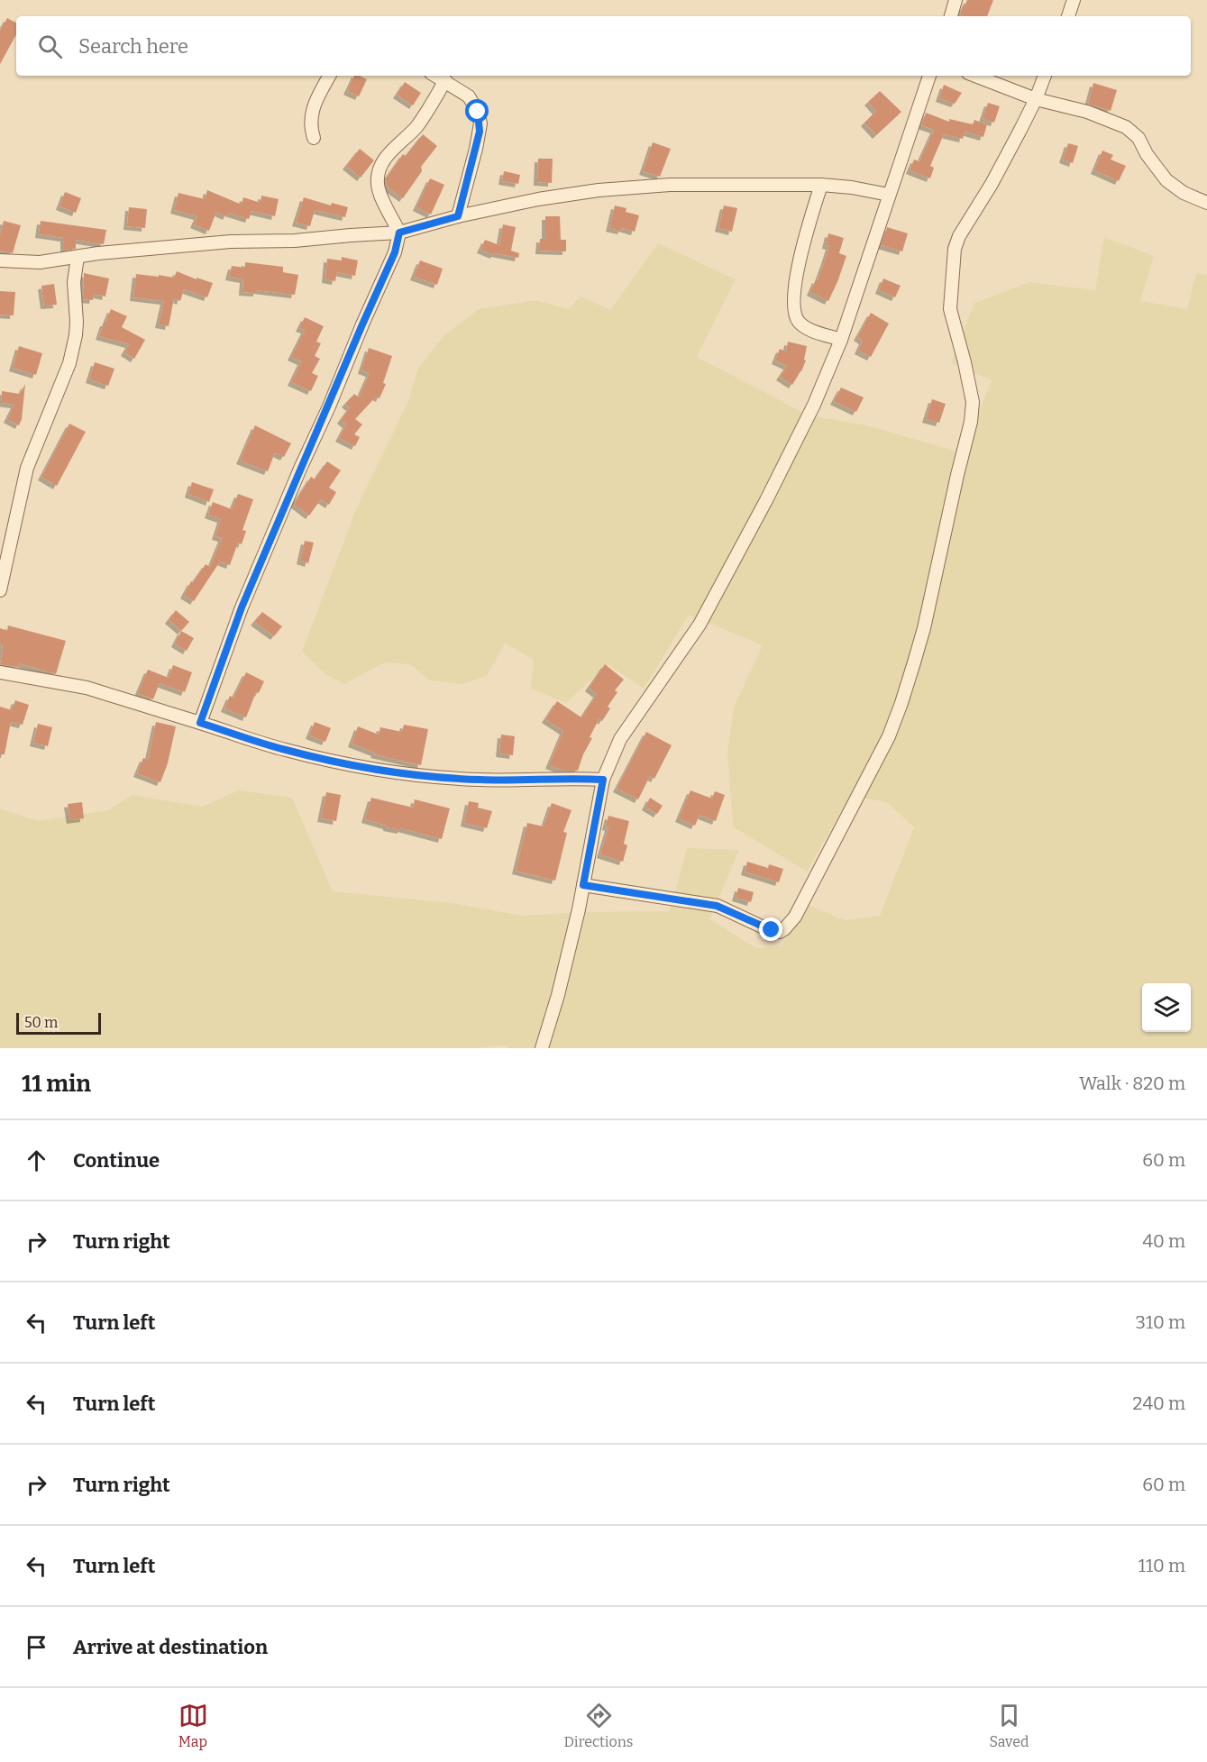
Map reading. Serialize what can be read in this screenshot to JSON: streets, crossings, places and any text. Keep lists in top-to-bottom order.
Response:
{
  "scale_bar": "50 m",
  "page": {
    "search": "Search here",
    "scale": "50 m",
    "heading": ["11 min", "Walk · 820 m"],
    "list": [
      ["Continue", "60 m"],
      ["Turn right", "40 m"],
      ["Turn left", "310 m"],
      ["Turn left", "240 m"],
      ["Turn right", "60 m"],
      ["Turn left", "110 m"],
      "Arrive at destination"
    ],
    "nav": ["Map", "Directions", "Saved"]
  }
}
